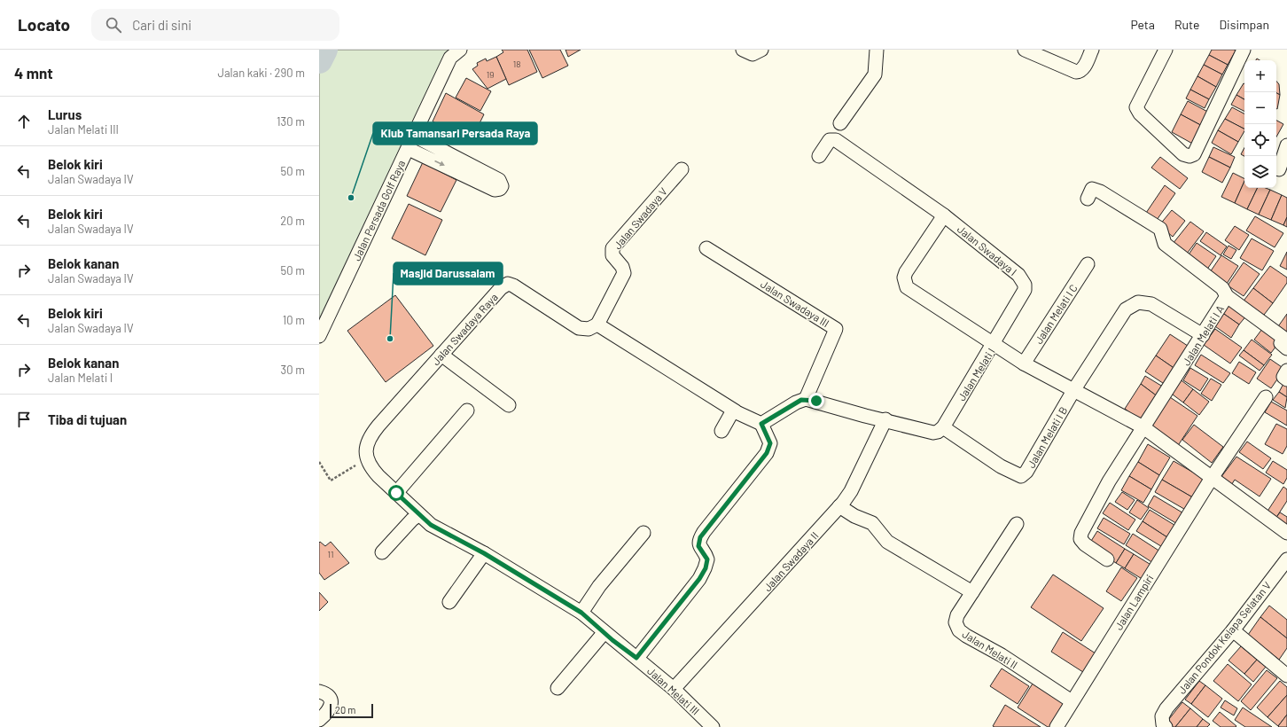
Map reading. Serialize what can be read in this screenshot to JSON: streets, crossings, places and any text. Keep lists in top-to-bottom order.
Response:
{
  "streets": {
    "street": [
      "Jalan Persada Golf Raya",
      "Jalan Swadaya V",
      "Jalan Swadaya I",
      "Jalan Swadaya III",
      "Jalan Melati I C",
      "Jalan Swadaya Raya",
      "Jalan Melati I A",
      "Jalan Melati I",
      "Jalan Melati I B",
      "Jalan Swadaya II",
      "Jalan Lampiri",
      "Jalan Pondok Kelapa Selatan V",
      "Jalan Melati II",
      "Jalan Melati III"
    ]
  },
  "crossings": [
    ["Jalan Swadaya V", "Jalan Swadaya Raya"],
    ["Jalan Swadaya I", "Jalan Melati I"],
    ["Jalan Melati I C", "Jalan Melati I"],
    ["Jalan Swadaya Raya", "Jalan Melati III"],
    ["Jalan Melati I A", "Jalan Melati I"],
    ["Jalan Melati I", "Jalan Melati I B"],
    ["Jalan Melati I", "Jalan Lampiri"],
    ["Jalan Swadaya II", "Jalan Melati III"],
    ["Jalan Lampiri", "Jalan Melati II"]
  ],
  "places": ["Klub Tamansari Persada Raya", "Masjid Darussalam"],
  "house_numbers": ["18", "19", "11"],
  "scale_bar": "20 m",
  "page": {
    "header": "Locato",
    "search": "Cari di sini",
    "nav": ["Peta", "Rute", "Disimpan"],
    "heading": ["4 mnt", "Jalan kaki · 290 m"],
    "map_buttons": ["+", "−"],
    "list": [
      ["Lurus", "Jalan Melati III", "130 m"],
      ["Belok kiri", "Jalan Swadaya IV", "50 m"],
      ["Belok kiri", "Jalan Swadaya IV", "20 m"],
      ["Belok kanan", "Jalan Swadaya IV", "50 m"],
      ["Belok kiri", "Jalan Swadaya IV", "10 m"],
      ["Belok kanan", "Jalan Melati I", "30 m"],
      "Tiba di tujuan"
    ],
    "scale": "20 m"
  }
}
